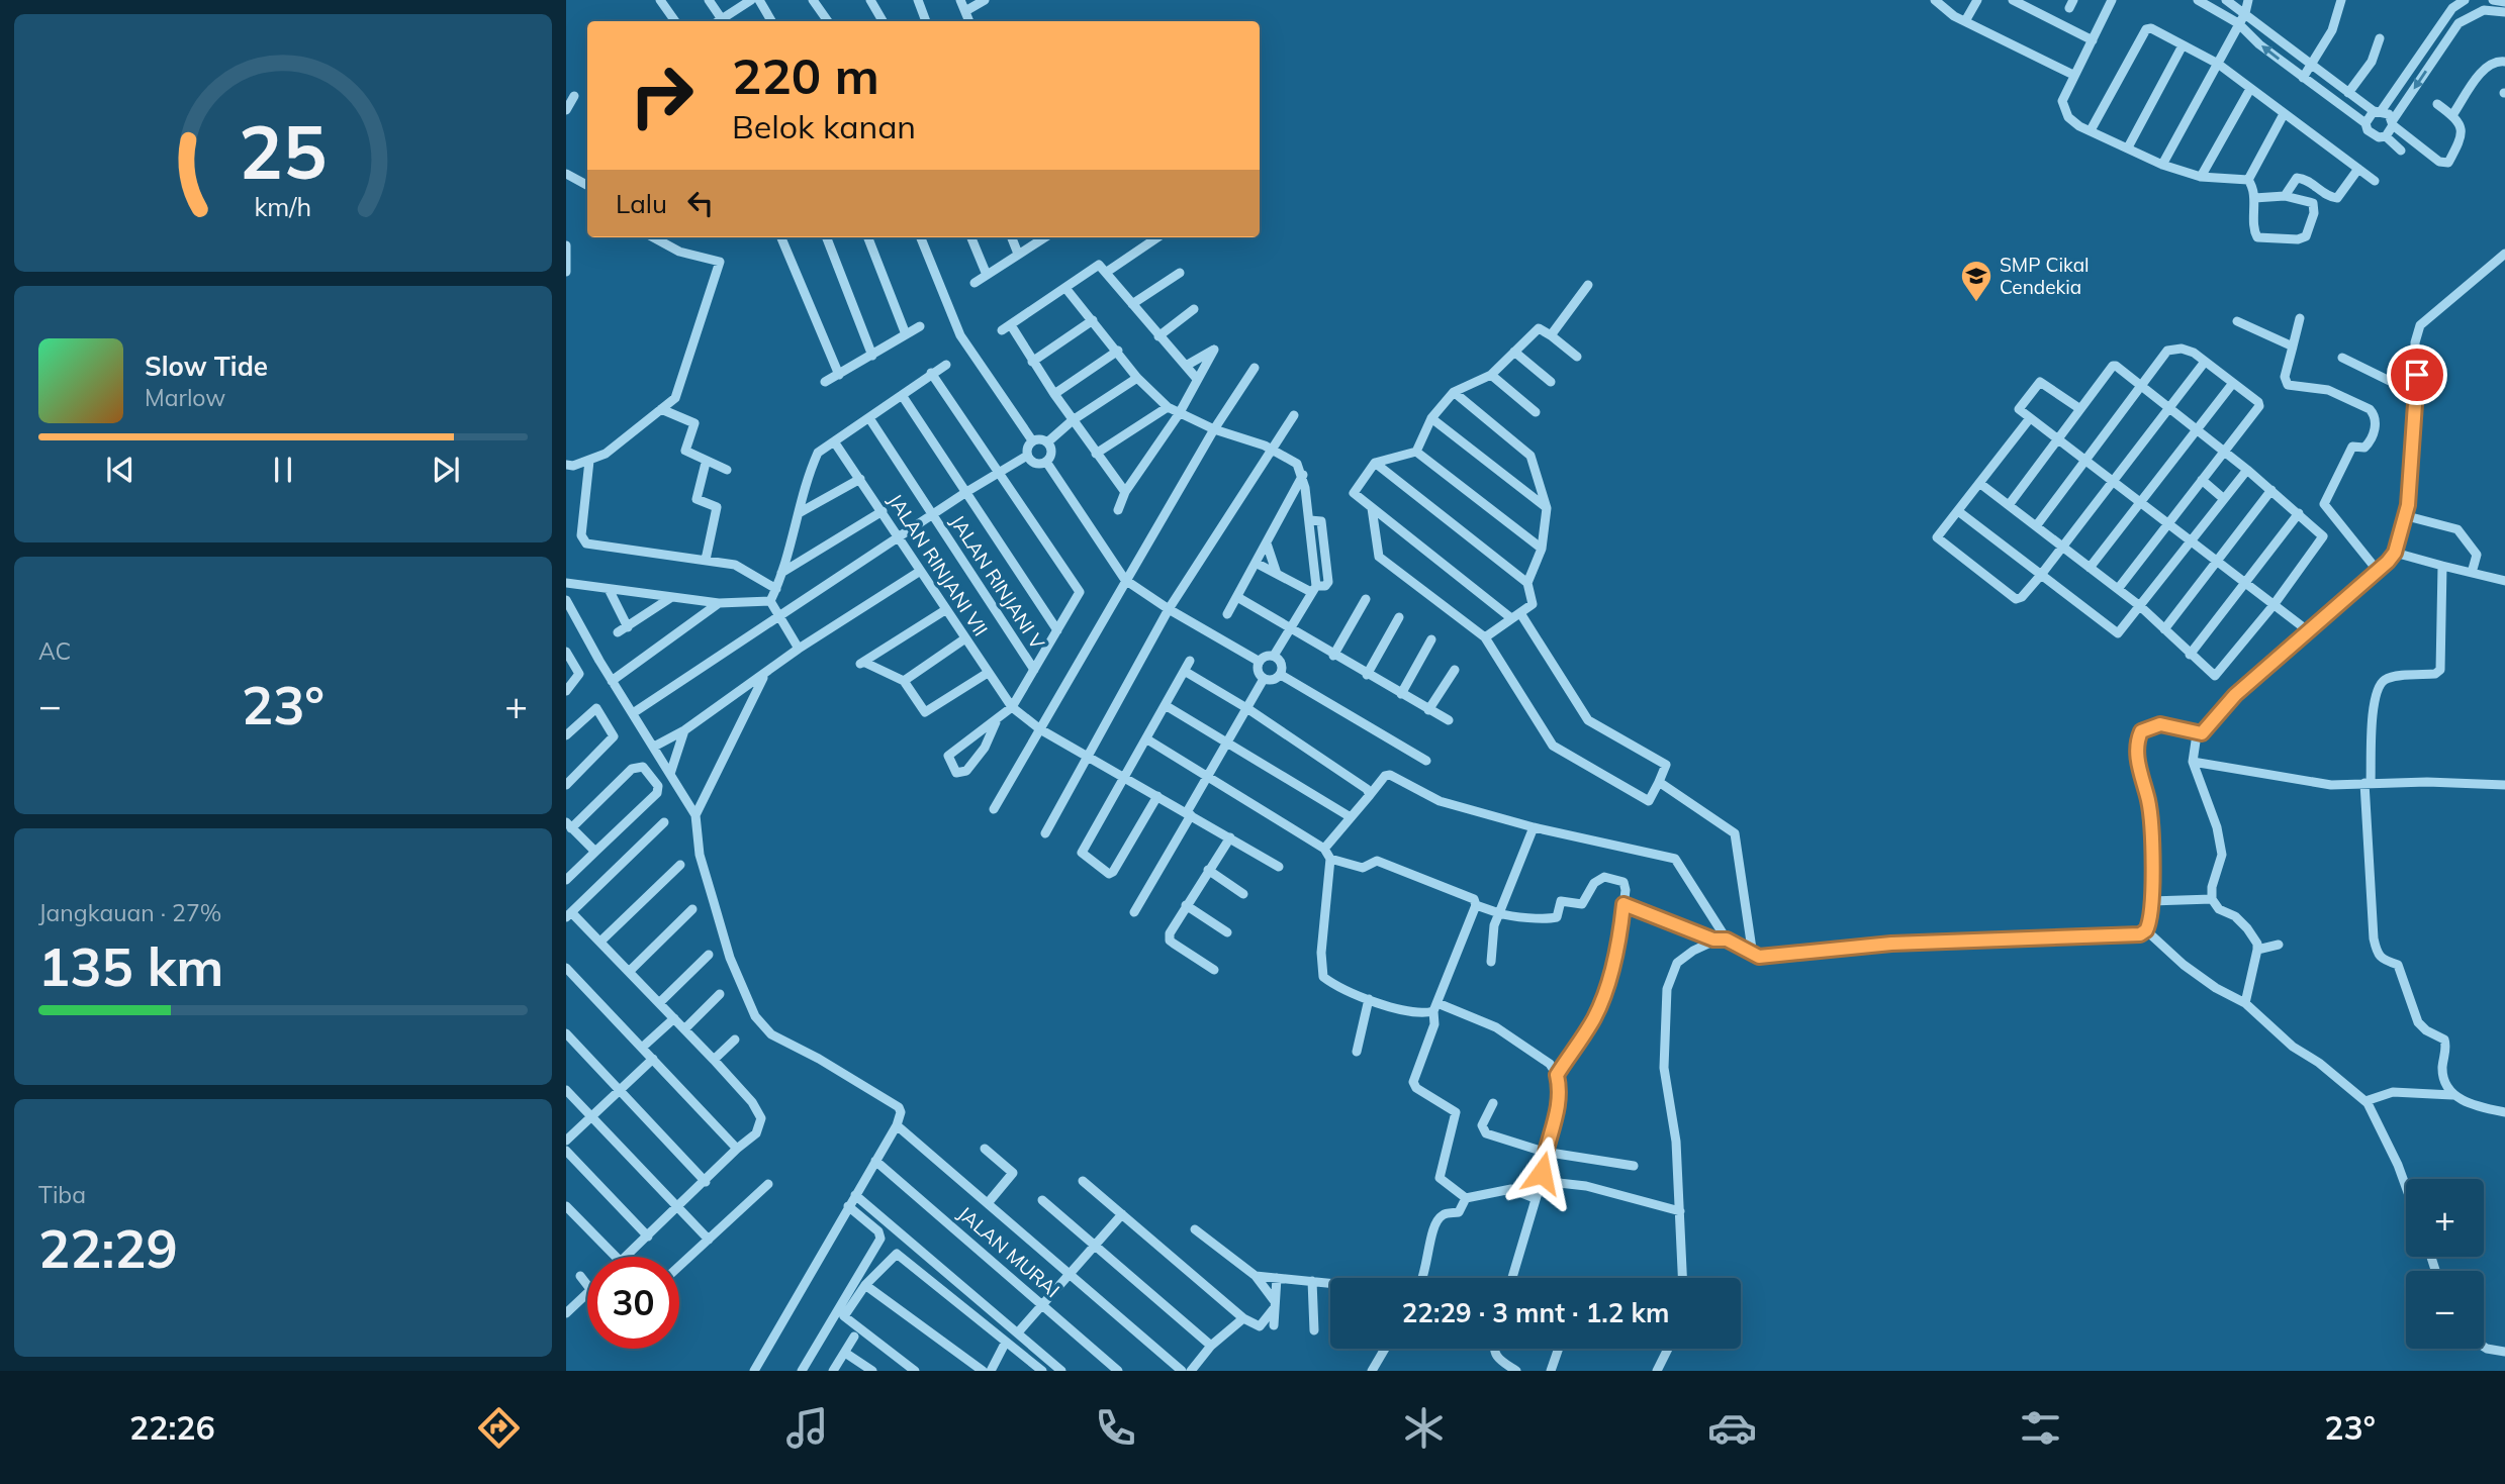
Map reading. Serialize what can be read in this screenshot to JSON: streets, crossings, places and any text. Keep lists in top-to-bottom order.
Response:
{
  "streets": {
    "street": ["JALAN RINJANI VII", "JALAN RINJANI V", "JALAN MURAI"]
  },
  "places": {
    "school or university": ["SMP Cikal Cendekia"]
  },
  "page": {
    "turn": ["220 m", "Belok kanan"],
    "then": "Lalu",
    "song": ["Slow Tide", "Marlow"],
    "tile": [
      "AC",
      ["Jangkauan · 27%", "135 km"],
      ["Tiba", "22:29"]
    ],
    "heat": ["−", "23°", "+"],
    "map_buttons": ["+", "−"],
    "limit": "30",
    "trip": "22:29 · 3 mnt · 1.2 km",
    "tabs": ["22:26", "23°"],
    "gauge": ["25", "km/h"]
  }
}
